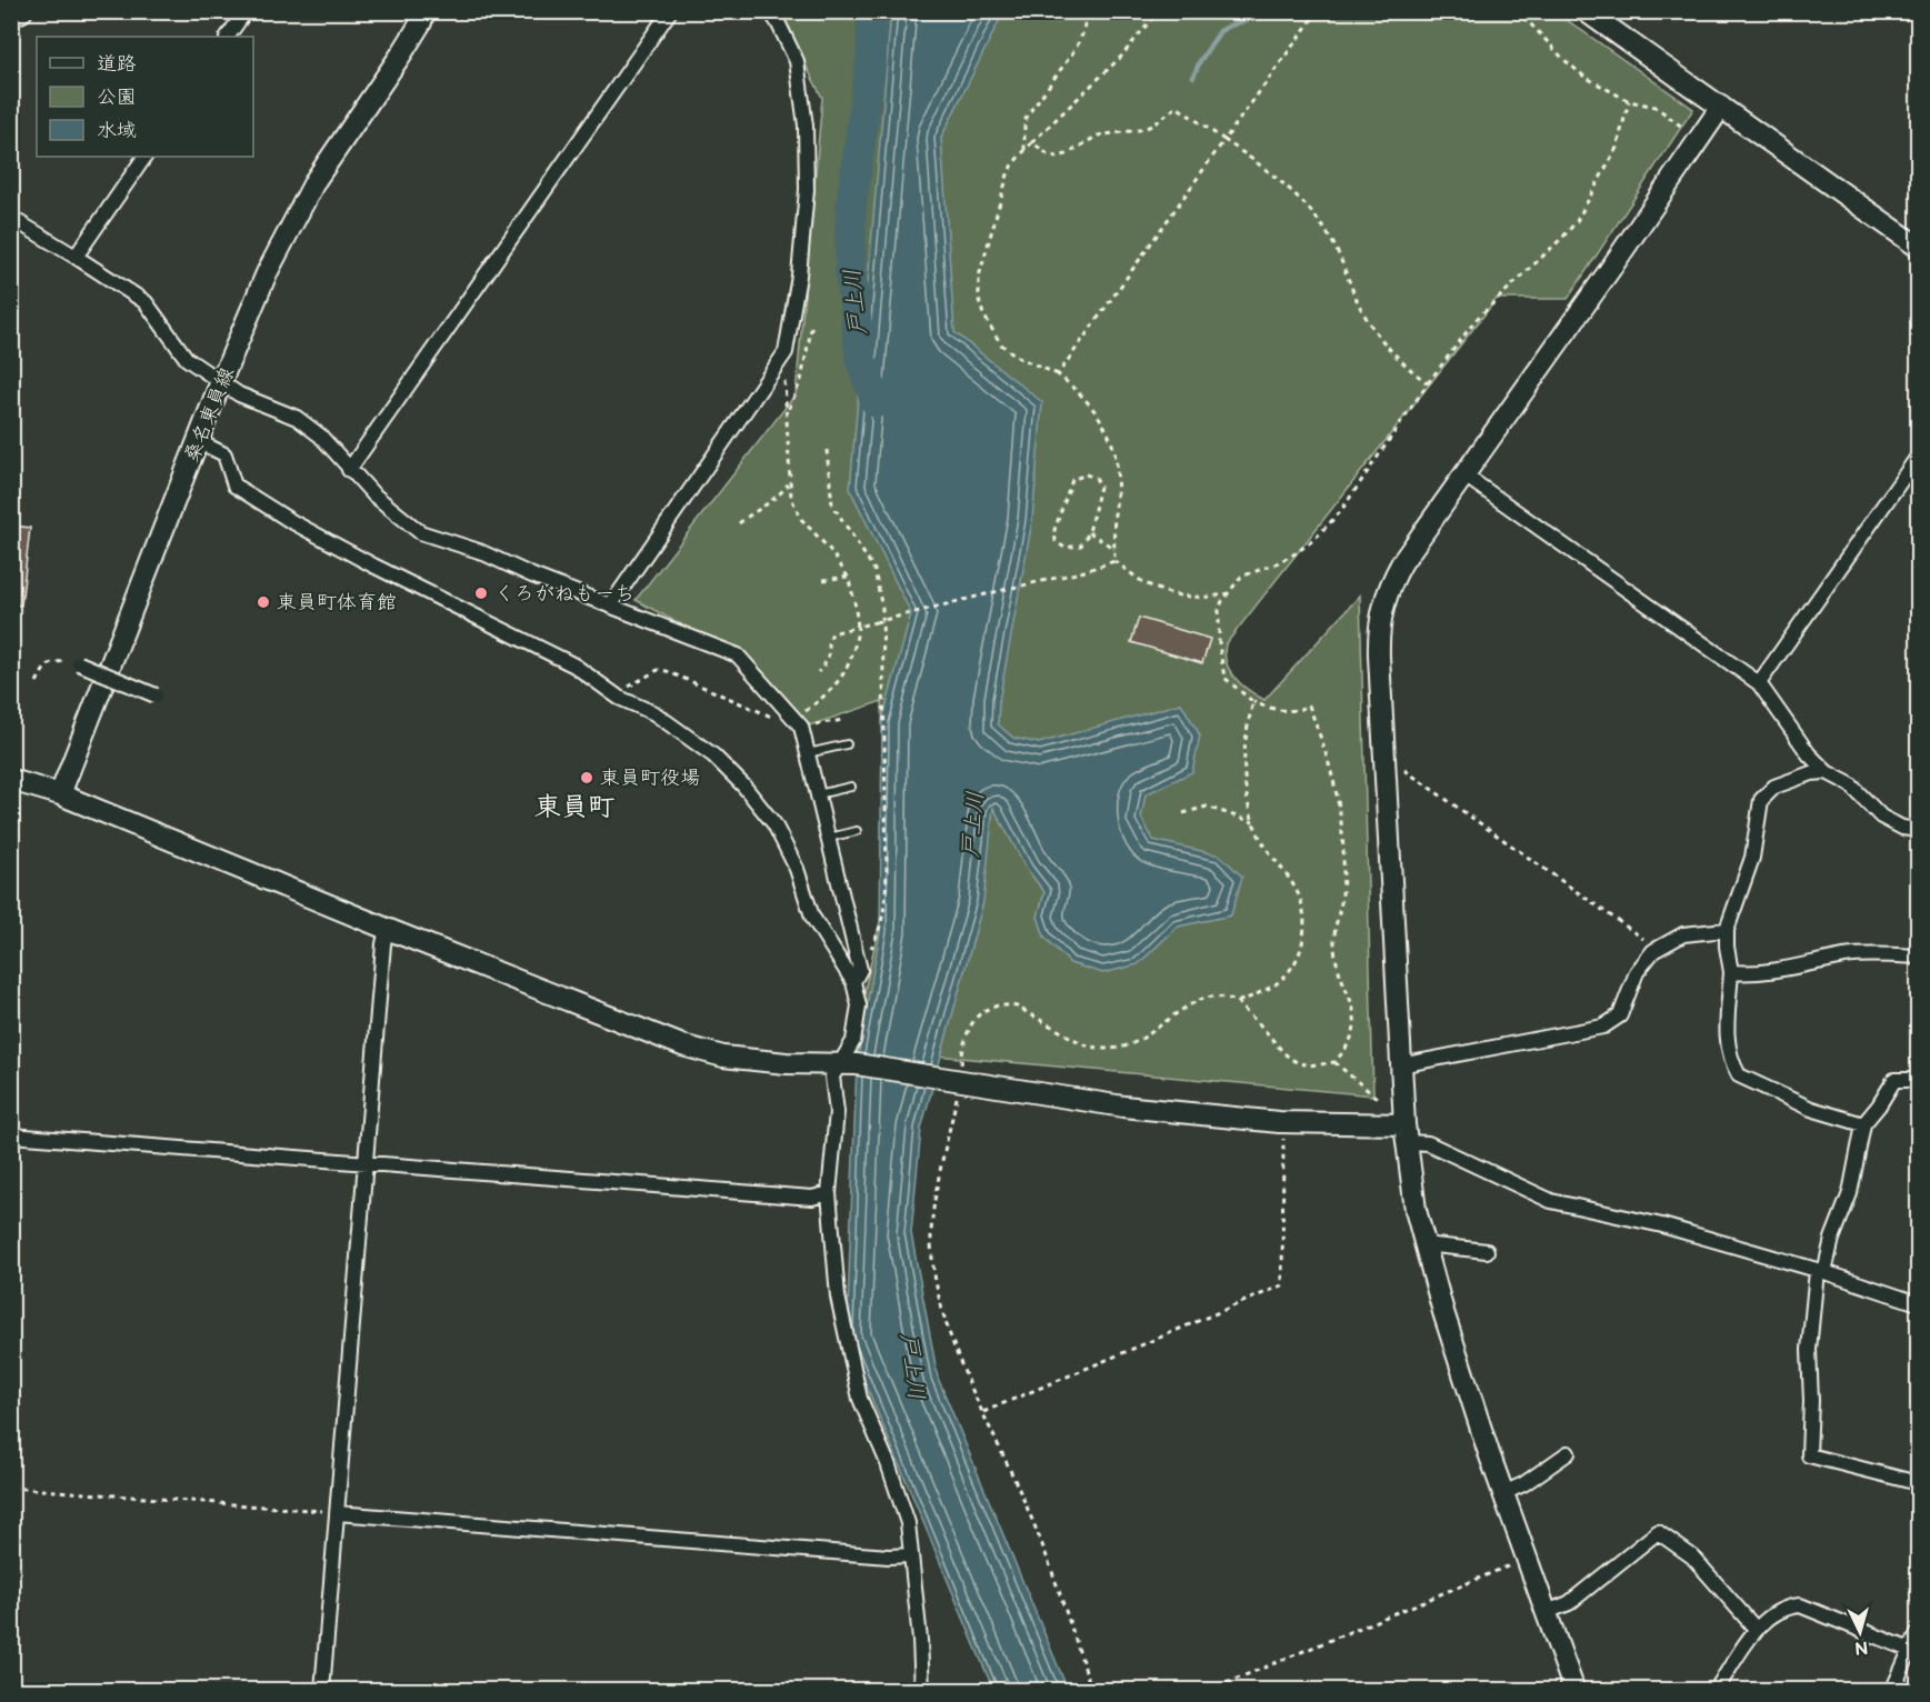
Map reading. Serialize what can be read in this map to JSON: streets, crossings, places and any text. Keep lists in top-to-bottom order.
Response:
{
  "streets": {
    "street": ["桑名東員線"]
  },
  "districts": ["東員町"],
  "water": ["戸上川"],
  "places": ["くろがねもーち", "東員町体育館", "東員町役場"],
  "legend": ["道路", "公園", "水域"],
  "north": "bottom"
}
